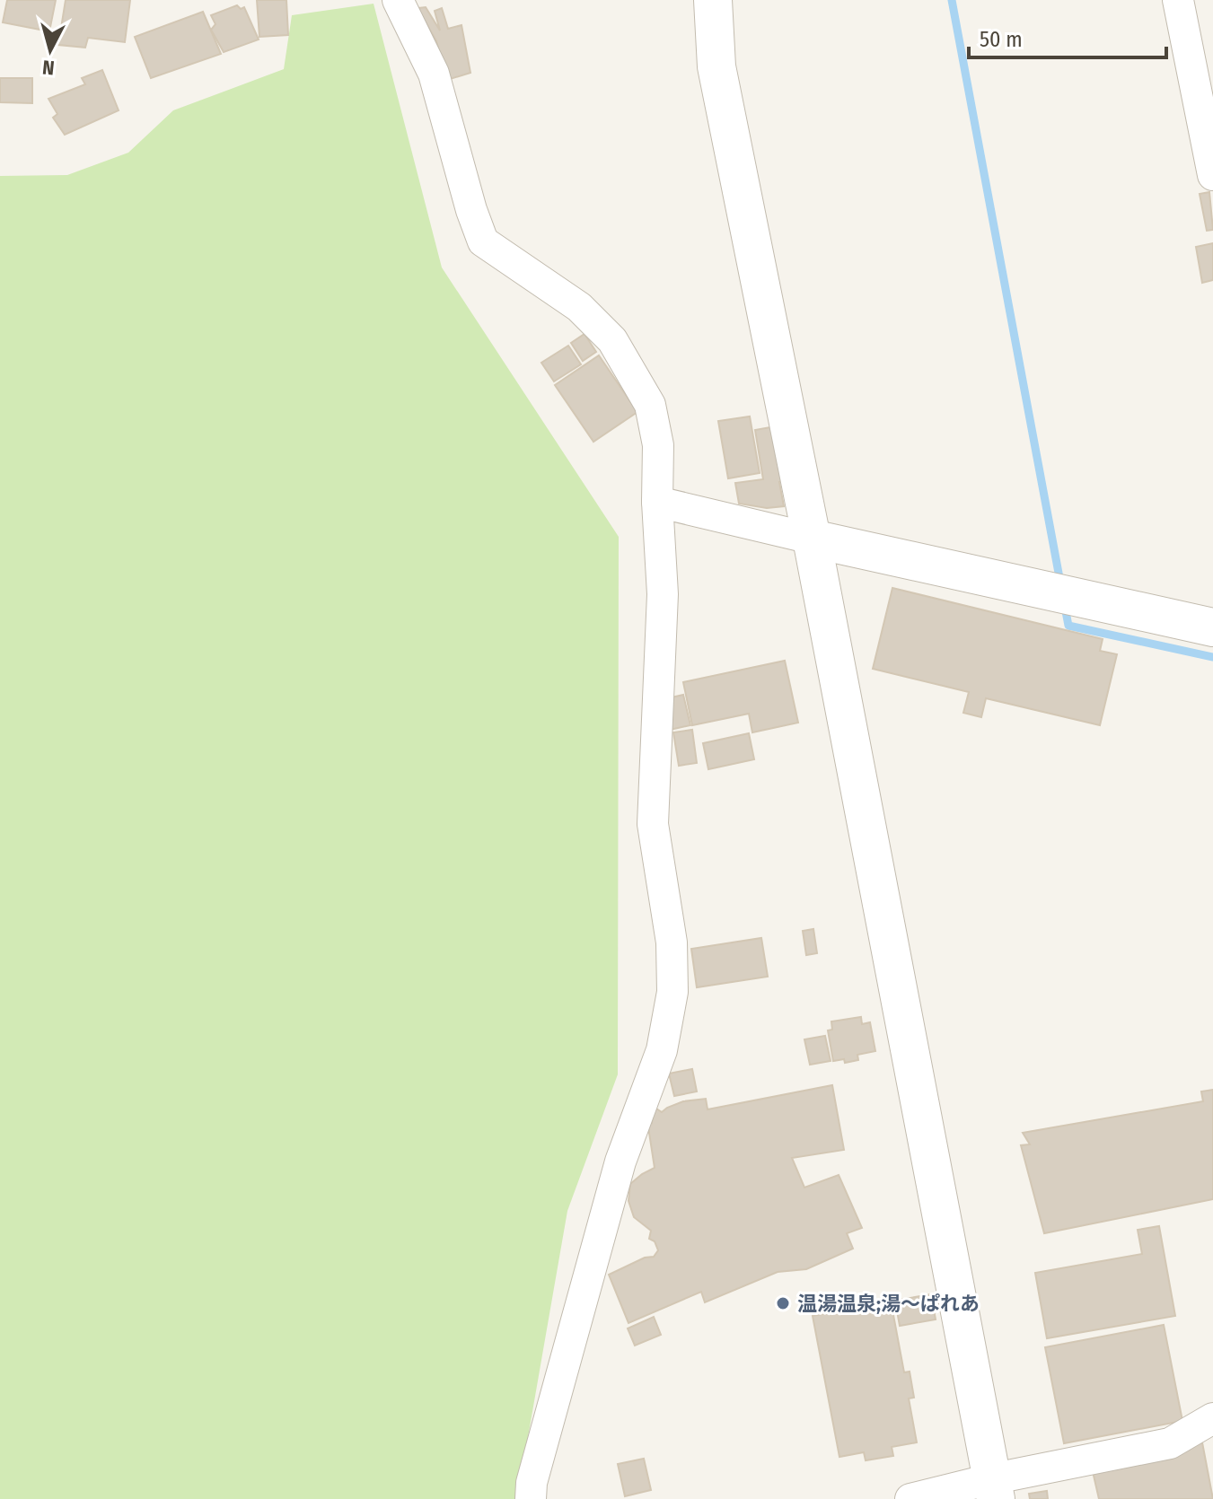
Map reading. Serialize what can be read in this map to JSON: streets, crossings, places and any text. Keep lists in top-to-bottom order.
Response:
{
  "places": ["温湯温泉;湯〜ぱれあ"],
  "scale_bar": "50 m",
  "north": "bottom"
}
